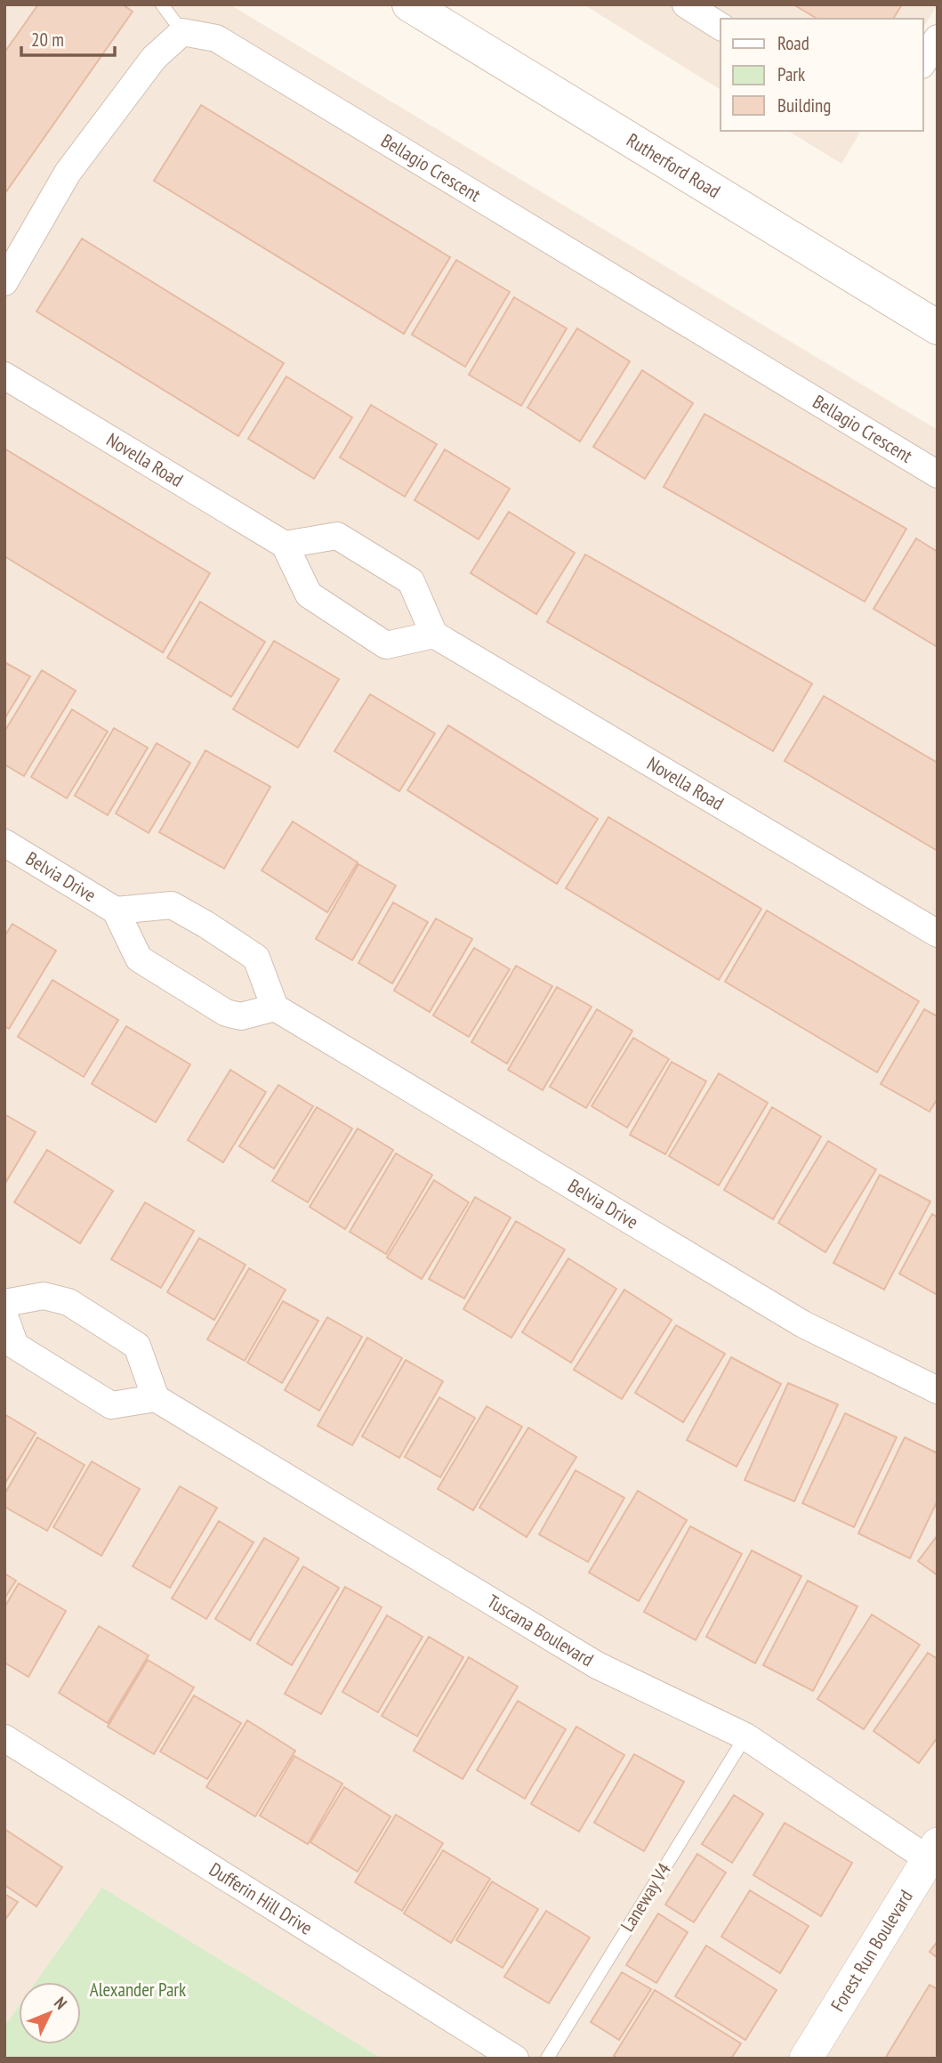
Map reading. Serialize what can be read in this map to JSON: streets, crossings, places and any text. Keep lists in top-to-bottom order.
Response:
{
  "streets": {
    "main road": ["Rutherford Road"],
    "street": [
      "Bellagio Crescent",
      "Novella Road",
      "Belvia Drive",
      "Tuscana Boulevard",
      "Dufferin Hill Drive",
      "Forest Run Boulevard"
    ],
    "lane": ["Laneway V4"]
  },
  "crossings": [
    ["Tuscana Boulevard", "Laneway V4"],
    ["Tuscana Boulevard", "Forest Run Boulevard"]
  ],
  "parks": ["Alexander Park"],
  "legend": ["Road", "Park", "Building"],
  "scale_bar": "20 m",
  "north": "top right"
}
